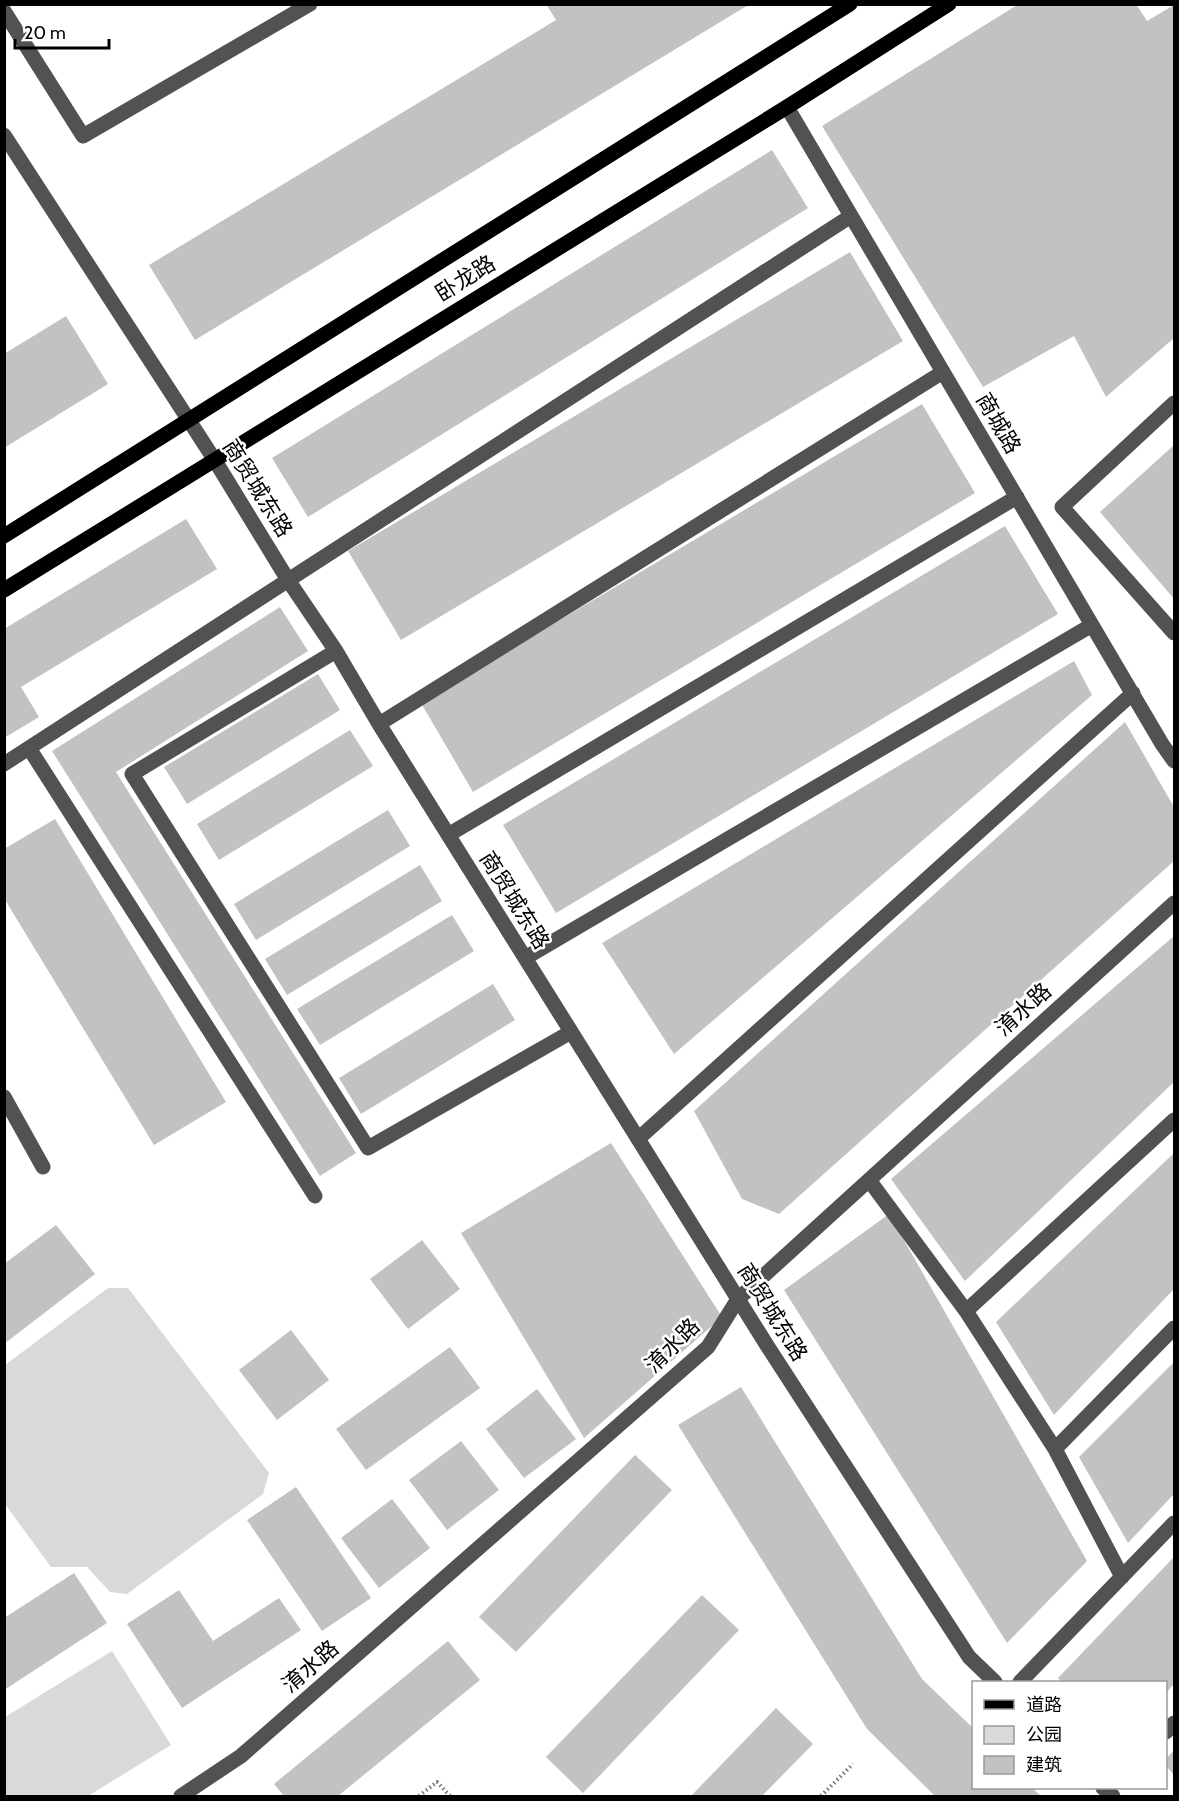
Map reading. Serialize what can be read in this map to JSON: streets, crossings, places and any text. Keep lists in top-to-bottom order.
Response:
{
  "streets": {
    "main road": ["卧龙路"],
    "street": ["商城路", "商贸城东路", "淯水路"]
  },
  "crossings": [
    ["卧龙路", "商城路"],
    ["卧龙路", "商贸城东路"],
    ["商贸城东路", "淯水路"]
  ],
  "legend": ["道路", "公园", "建筑"],
  "scale_bar": "20 m"
}
